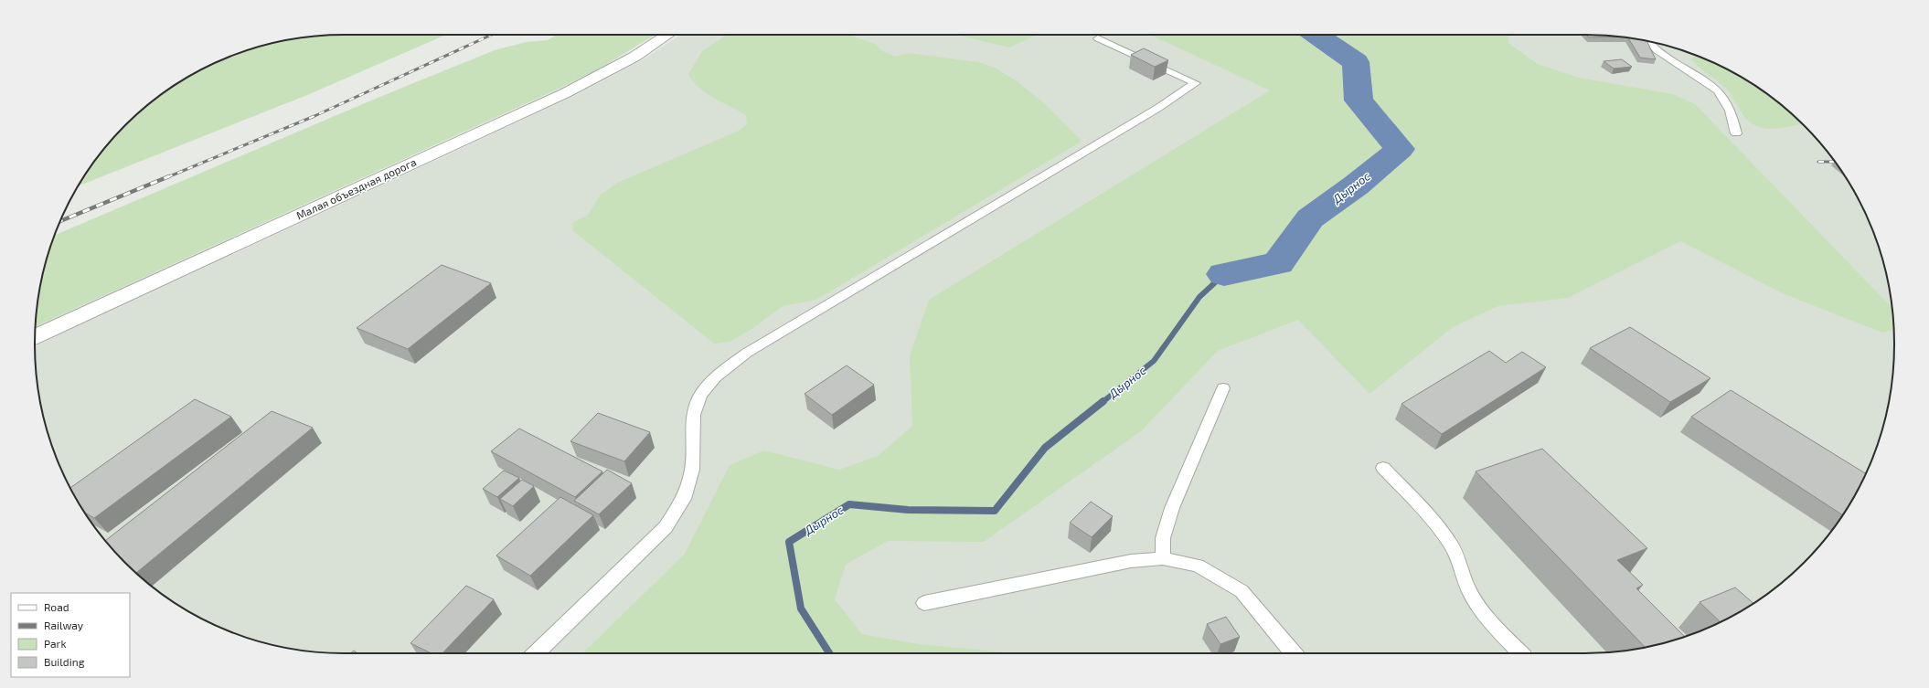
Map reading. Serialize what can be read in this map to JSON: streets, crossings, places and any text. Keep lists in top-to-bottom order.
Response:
{
  "streets": {
    "street": ["Малая объездная дорога"]
  },
  "water": ["Дырнос"],
  "legend": [
    "Road",
    "Railway",
    "Park",
    "Building"
  ]
}
